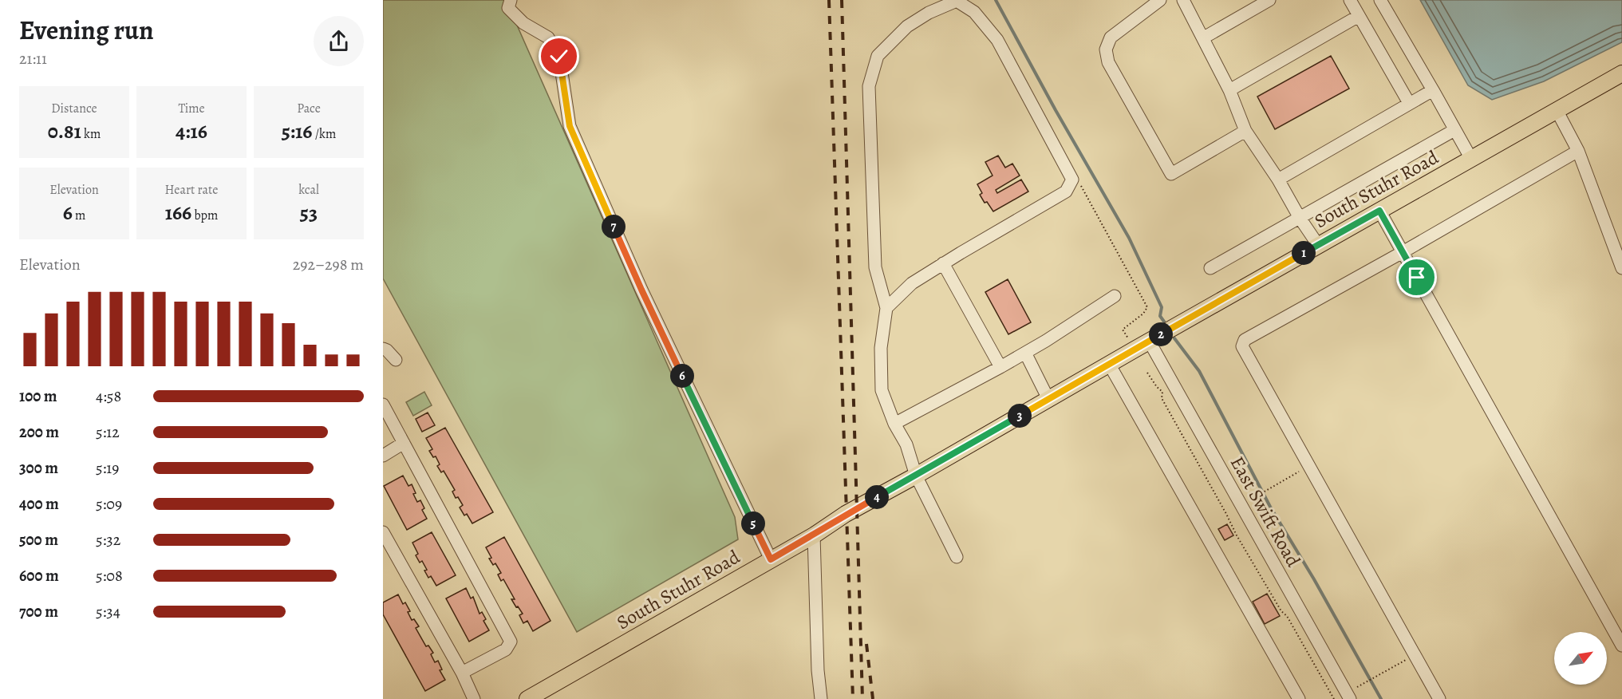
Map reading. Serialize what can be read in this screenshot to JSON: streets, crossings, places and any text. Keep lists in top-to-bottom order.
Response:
{
  "streets": {
    "main road": ["South Stuhr Road"],
    "street": ["East Swift Road"]
  },
  "crossings": [
    ["South Stuhr Road", "East Swift Road"]
  ],
  "north": "top right",
  "page": {
    "heading": ["Evening run", "21:11"],
    "stats": [
      ["Distance", "0.81 km"],
      ["Time", "4:16"],
      ["Pace", "5:16 /km"],
      ["Elevation", "6 m"],
      ["Heart rate", "166 bpm"],
      ["kcal", "53"]
    ],
    "pins": [
      "7",
      "1",
      "2",
      "6",
      "3",
      "4",
      "5"
    ],
    "chart": ["Elevation", "292–298 m"],
    "list": [
      {
        "name": "100 m",
        "note": "4:58"
      },
      {
        "name": "200 m",
        "note": "5:12"
      },
      {
        "name": "300 m",
        "note": "5:19"
      },
      {
        "name": "400 m",
        "note": "5:09"
      },
      {
        "name": "500 m",
        "note": "5:32"
      },
      {
        "name": "600 m",
        "note": "5:08"
      },
      {
        "name": "700 m",
        "note": "5:34"
      }
    ]
  }
}
